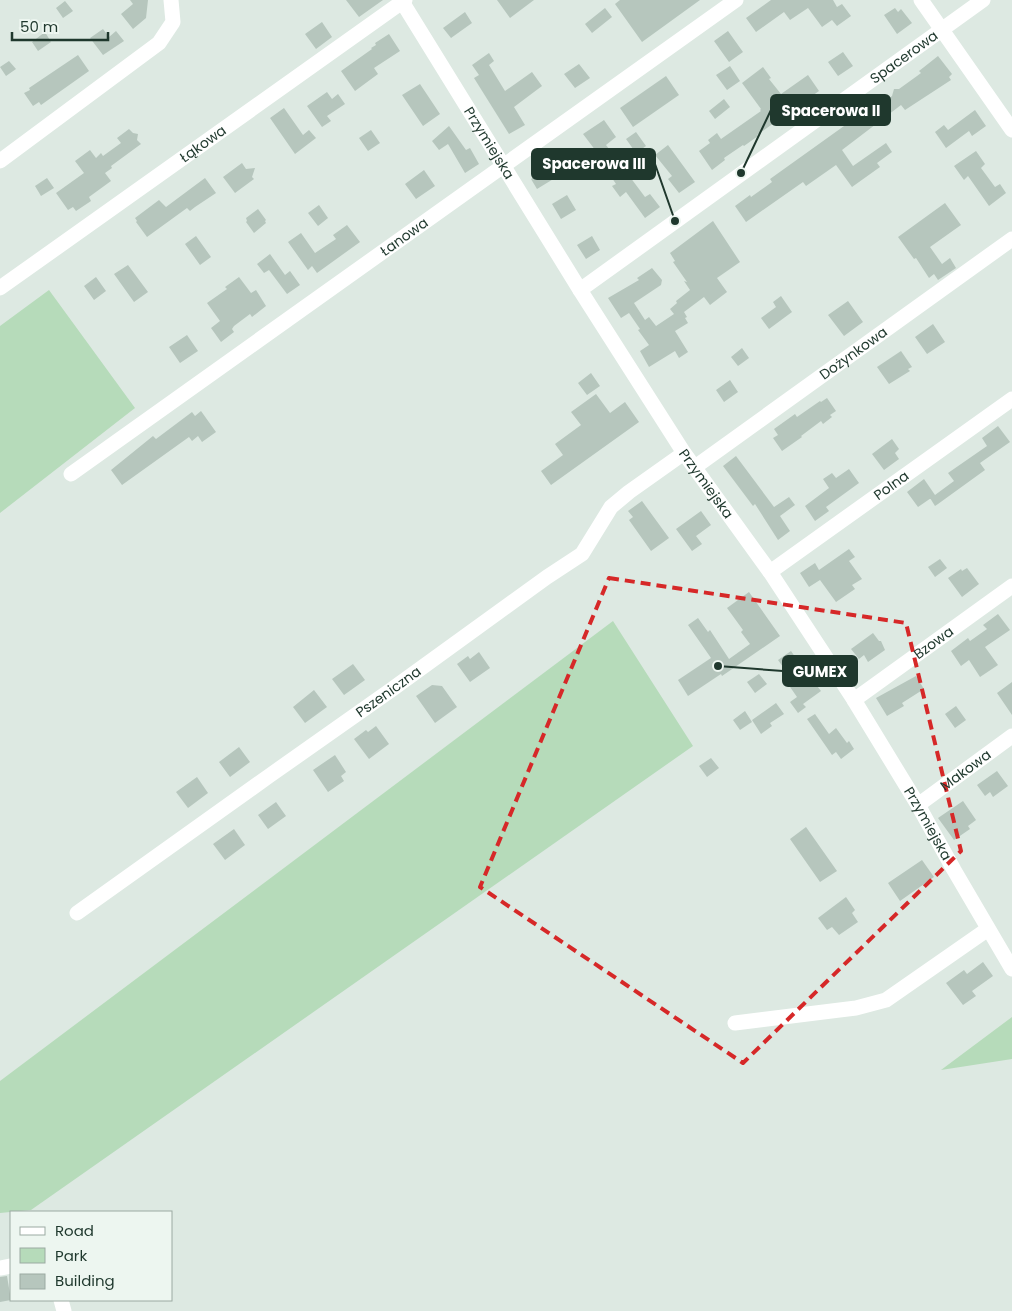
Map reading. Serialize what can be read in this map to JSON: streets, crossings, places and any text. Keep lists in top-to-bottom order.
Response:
{
  "streets": {
    "street": [
      "Spacerowa",
      "Przymiejska",
      "Łąkowa",
      "Łanowa",
      "Dożynkowa",
      "Polna",
      "Bzowa",
      "Pszeniczna",
      "Makowa"
    ]
  },
  "crossings": [
    ["Spacerowa", "Przymiejska"],
    ["Przymiejska", "Łąkowa"],
    ["Przymiejska", "Łanowa"],
    ["Przymiejska", "Dożynkowa"],
    ["Przymiejska", "Polna"],
    ["Przymiejska", "Bzowa"],
    ["Przymiejska", "Pszeniczna"],
    ["Przymiejska", "Makowa"]
  ],
  "places": ["Spacerowa II", "Spacerowa III", "GUMEX"],
  "legend": ["Road", "Park", "Building"],
  "scale_bar": "50 m"
}
